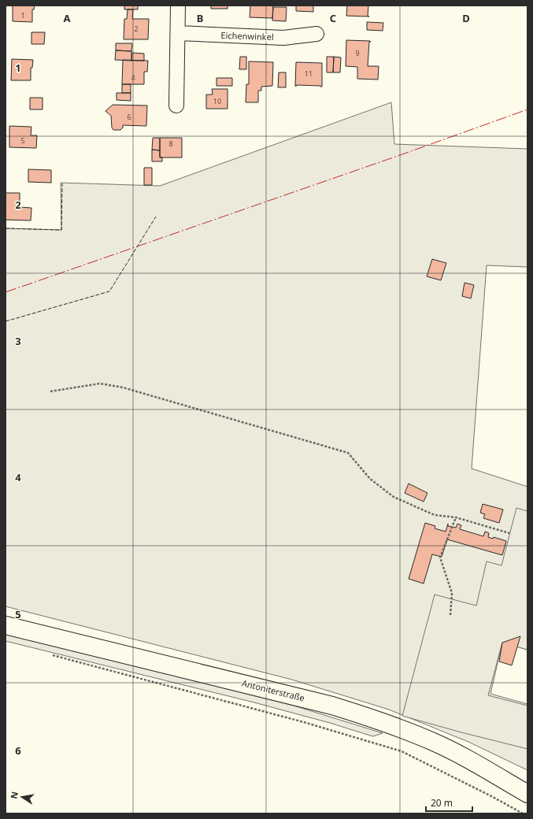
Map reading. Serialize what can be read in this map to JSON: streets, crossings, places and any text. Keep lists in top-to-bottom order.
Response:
{
  "streets": {
    "street": ["Eichenwinkel", "Antoniterstraße"]
  },
  "house_numbers": [
    "1",
    "2",
    "9",
    "11",
    "4",
    "10",
    "6",
    "5",
    "8"
  ],
  "scale_bar": "20 m",
  "north": "left",
  "grid": {
    "columns": [
      "A",
      "B",
      "C",
      "D"
    ],
    "rows": [
      "1",
      "2",
      "3",
      "4",
      "5",
      "6"
    ]
  }
}
